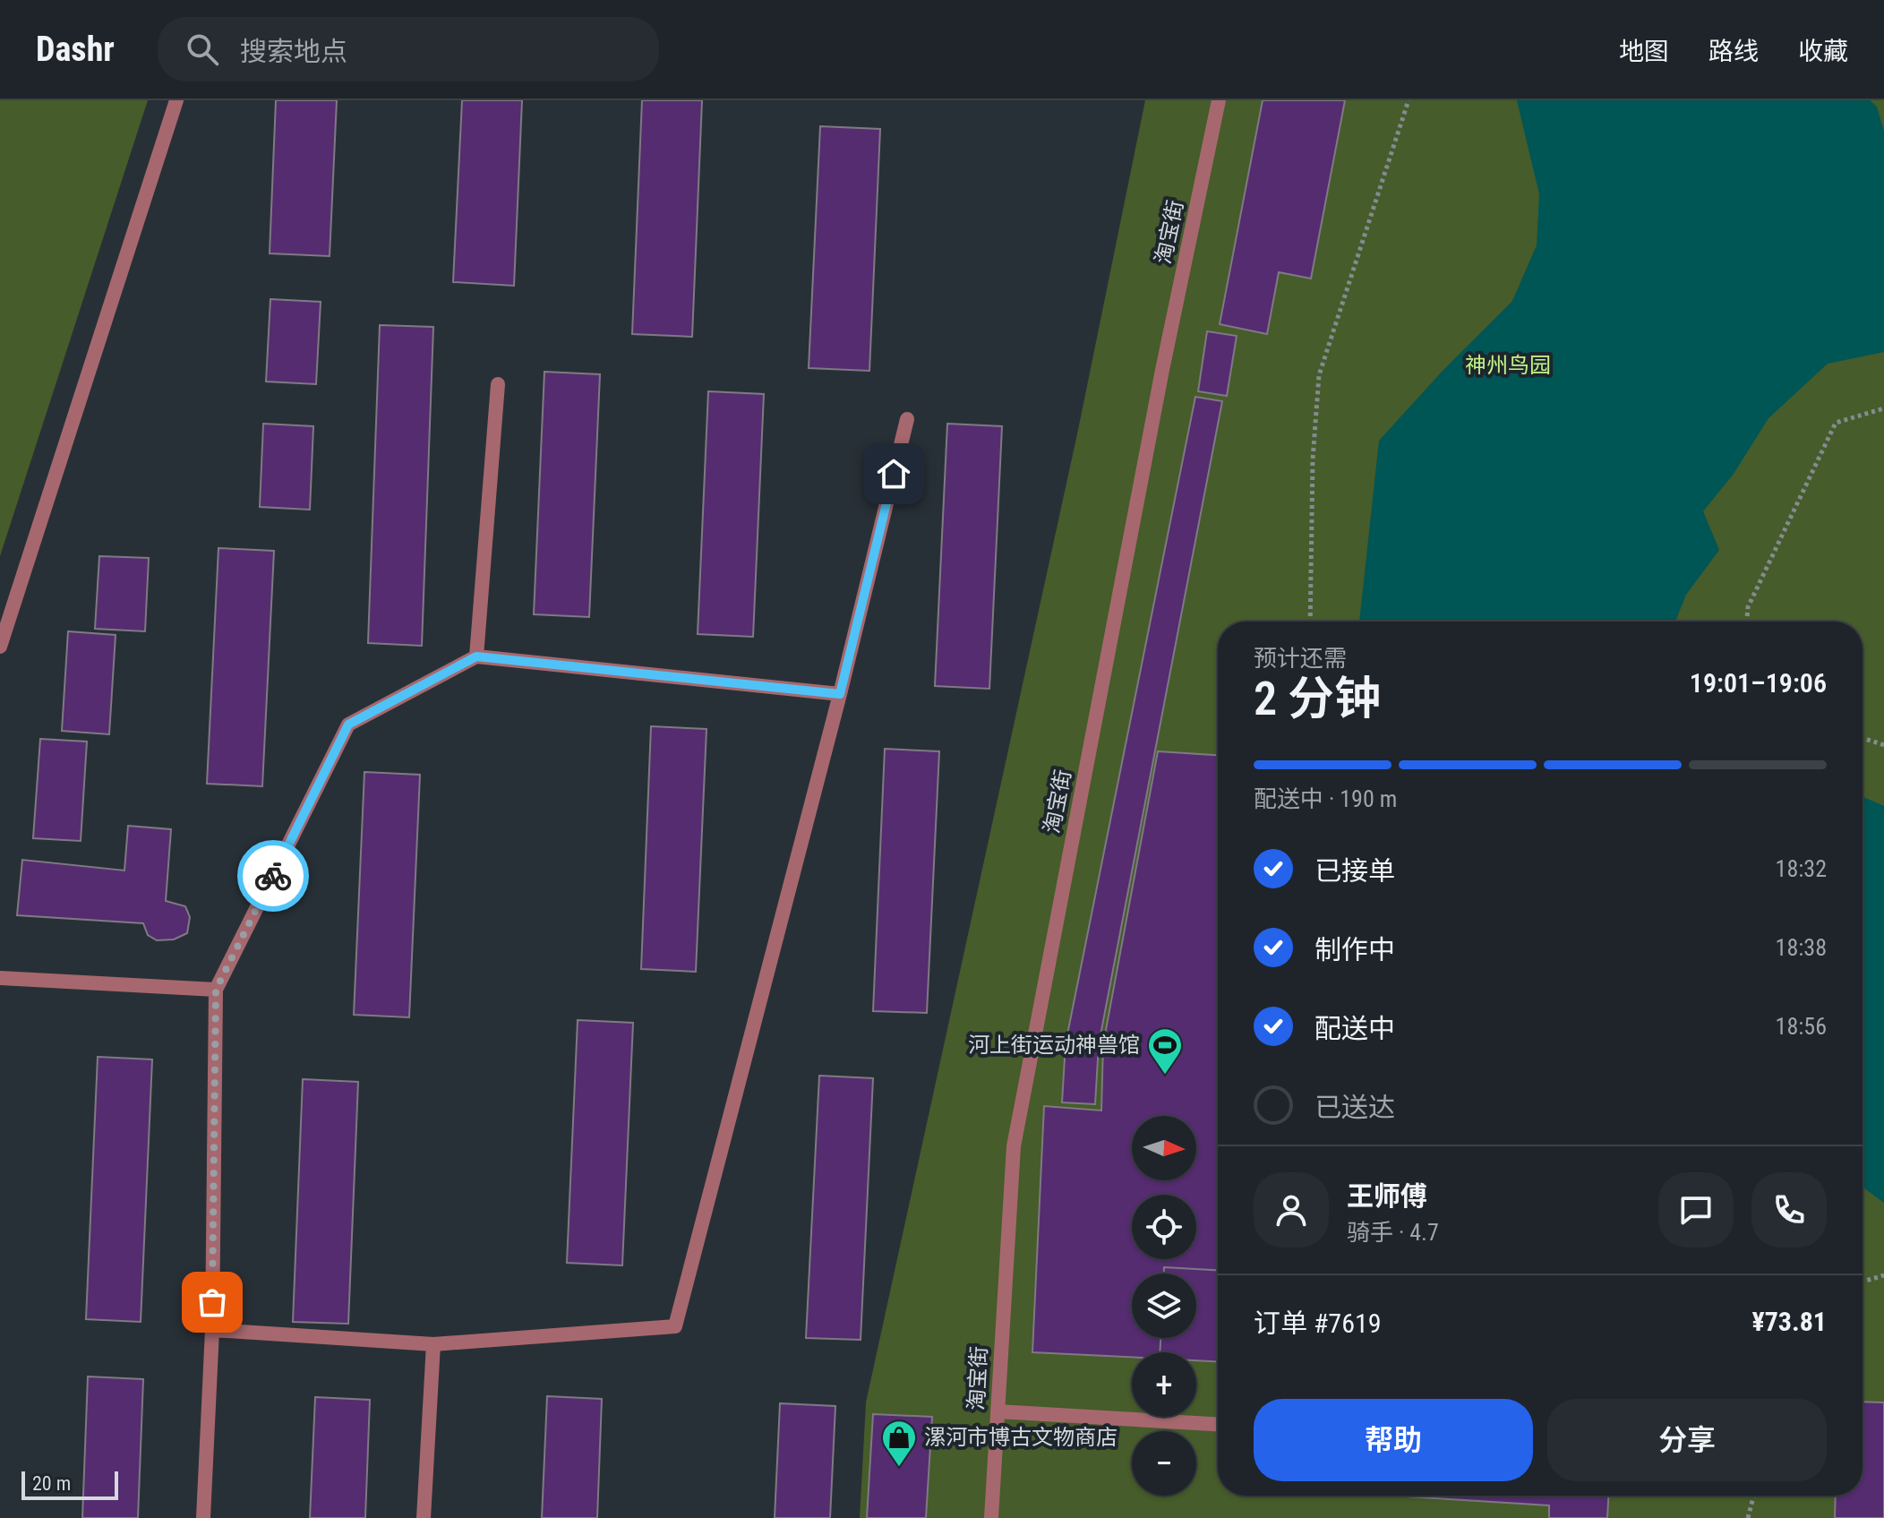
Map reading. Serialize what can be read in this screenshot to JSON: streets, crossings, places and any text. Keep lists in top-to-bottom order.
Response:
{
  "streets": {
    "street": ["淘宝街"]
  },
  "parks": ["神州鸟园"],
  "places": {
    "sports": ["河上街运动神兽馆"],
    "shop": ["漯河市博古文物商店"]
  },
  "scale_bar": "20 m",
  "north": "right",
  "page": {
    "header": "Dashr",
    "search": "搜索地点",
    "nav": ["地图", "路线", "收藏"],
    "heading": ["2 分钟", "预计还需", "19:01–19:06"],
    "panel": [
      "王师傅",
      "骑手 · 4.7",
      "订单 #7619",
      "¥73.81"
    ],
    "bar": "配送中 · 190 m",
    "list": [
      ["已接单", "18:32"],
      ["制作中", "18:38"],
      ["配送中", "18:56"],
      "已送达"
    ],
    "map_buttons": ["+", "−"],
    "buttons": ["帮助", "分享"],
    "scale": "20 m"
  }
}
